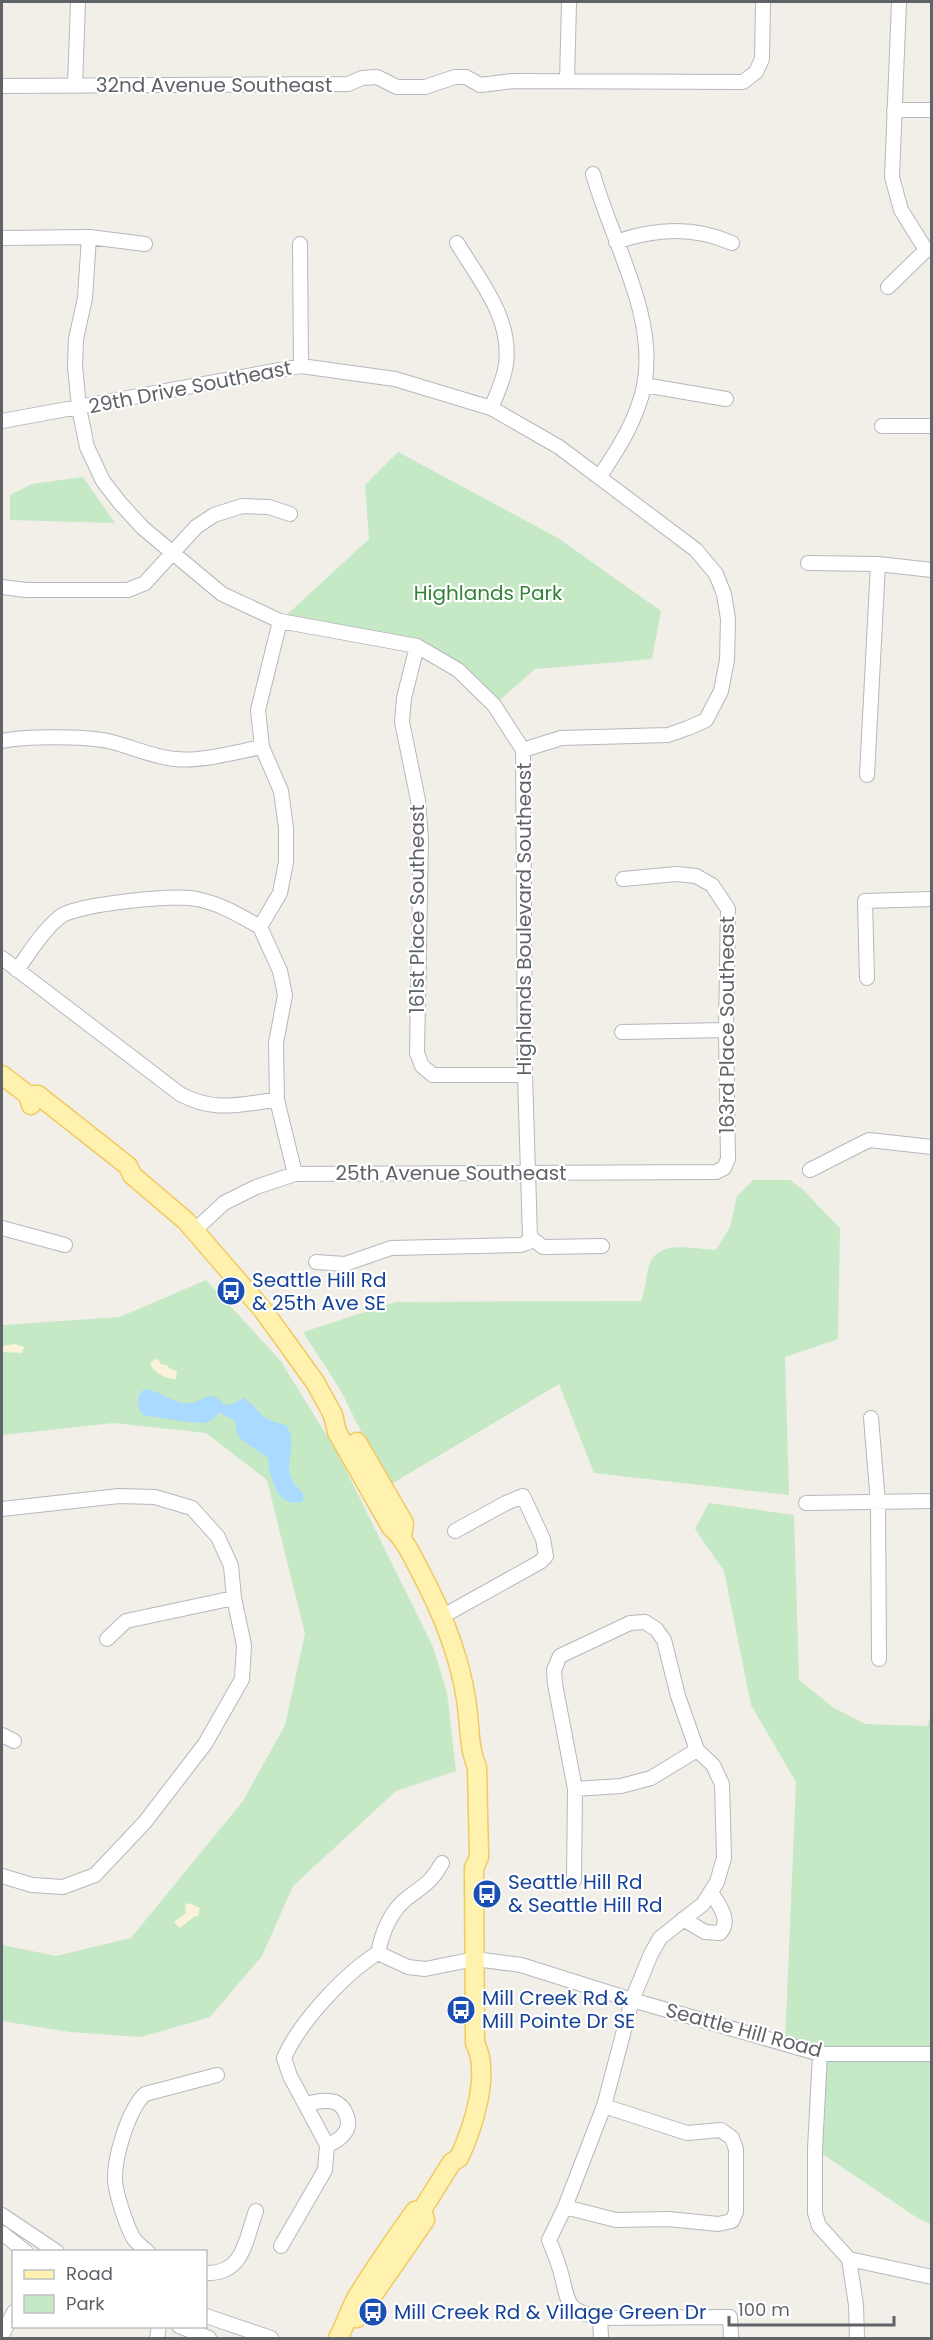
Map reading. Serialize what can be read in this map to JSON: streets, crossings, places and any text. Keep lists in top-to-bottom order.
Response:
{
  "streets": {
    "street": [
      "32nd Avenue Southeast",
      "29th Drive Southeast",
      "161st Place Southeast",
      "Highlands Boulevard Southeast",
      "163rd Place Southeast",
      "25th Avenue Southeast",
      "Seattle Hill Road"
    ]
  },
  "crossings": [
    ["29th Drive Southeast", "Highlands Boulevard Southeast"],
    ["161st Place Southeast", "Highlands Boulevard Southeast"],
    ["Highlands Boulevard Southeast", "25th Avenue Southeast"],
    ["163rd Place Southeast", "25th Avenue Southeast"]
  ],
  "parks": ["Highlands Park"],
  "places": {
    "bus stop": [
      "Seattle Hill Rd & 25th Ave SE",
      "Seattle Hill Rd & Seattle Hill Rd",
      "Mill Creek Rd & Mill Pointe Dr SE",
      "Mill Creek Rd & Village Green Dr"
    ]
  },
  "legend": ["Road", "Park"],
  "scale_bar": "100 m"
}
